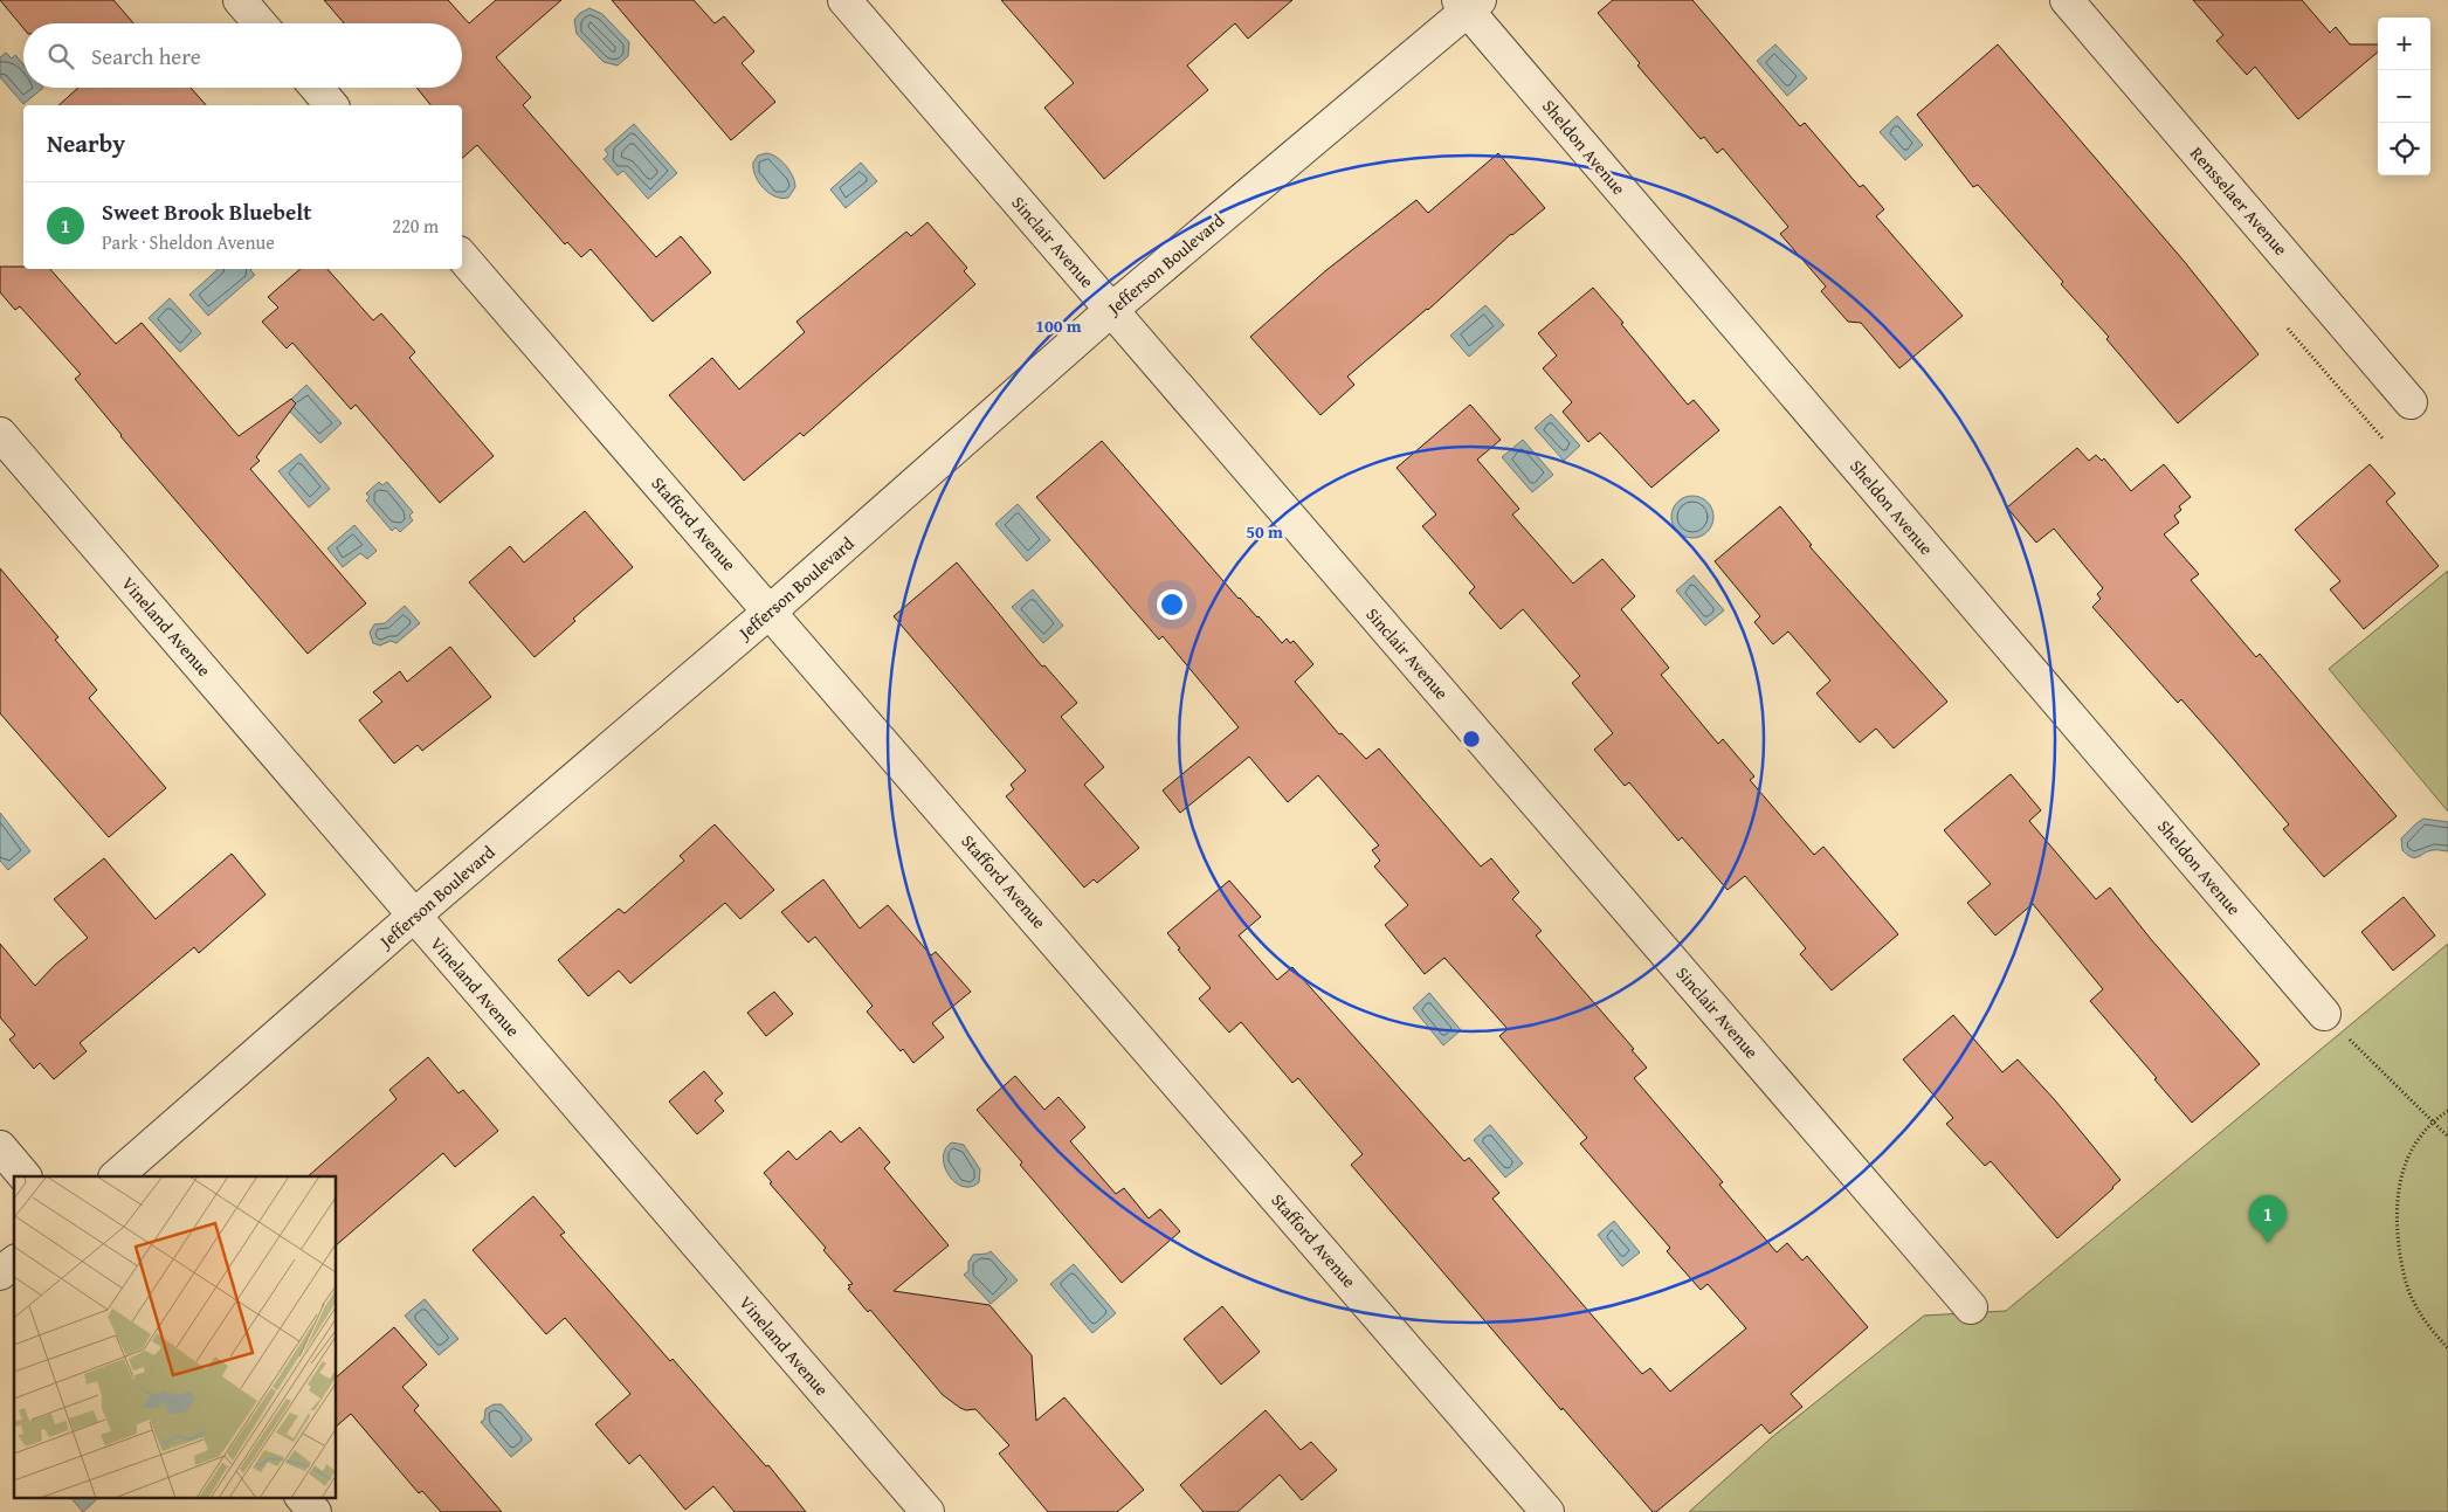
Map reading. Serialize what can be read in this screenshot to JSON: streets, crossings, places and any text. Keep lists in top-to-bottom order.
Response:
{
  "streets": {
    "street": [
      "Sheldon Avenue",
      "Rensselaer Avenue",
      "Sinclair Avenue",
      "Jefferson Boulevard",
      "Stafford Avenue",
      "Vineland Avenue"
    ]
  },
  "crossings": [
    ["Sheldon Avenue", "Jefferson Boulevard"],
    ["Sinclair Avenue", "Jefferson Boulevard"],
    ["Jefferson Boulevard", "Stafford Avenue"],
    ["Jefferson Boulevard", "Vineland Avenue"]
  ],
  "page": {
    "map_buttons": ["+", "−"],
    "search": "Search here",
    "heading": "Nearby",
    "list": [
      {
        "mark": "1",
        "name": "Sweet Brook Bluebelt",
        "note": "Park · Sheldon Avenue",
        "value": "220 m"
      }
    ],
    "pins": "1"
  },
  "rings": ["100 m", "50 m"]
}
